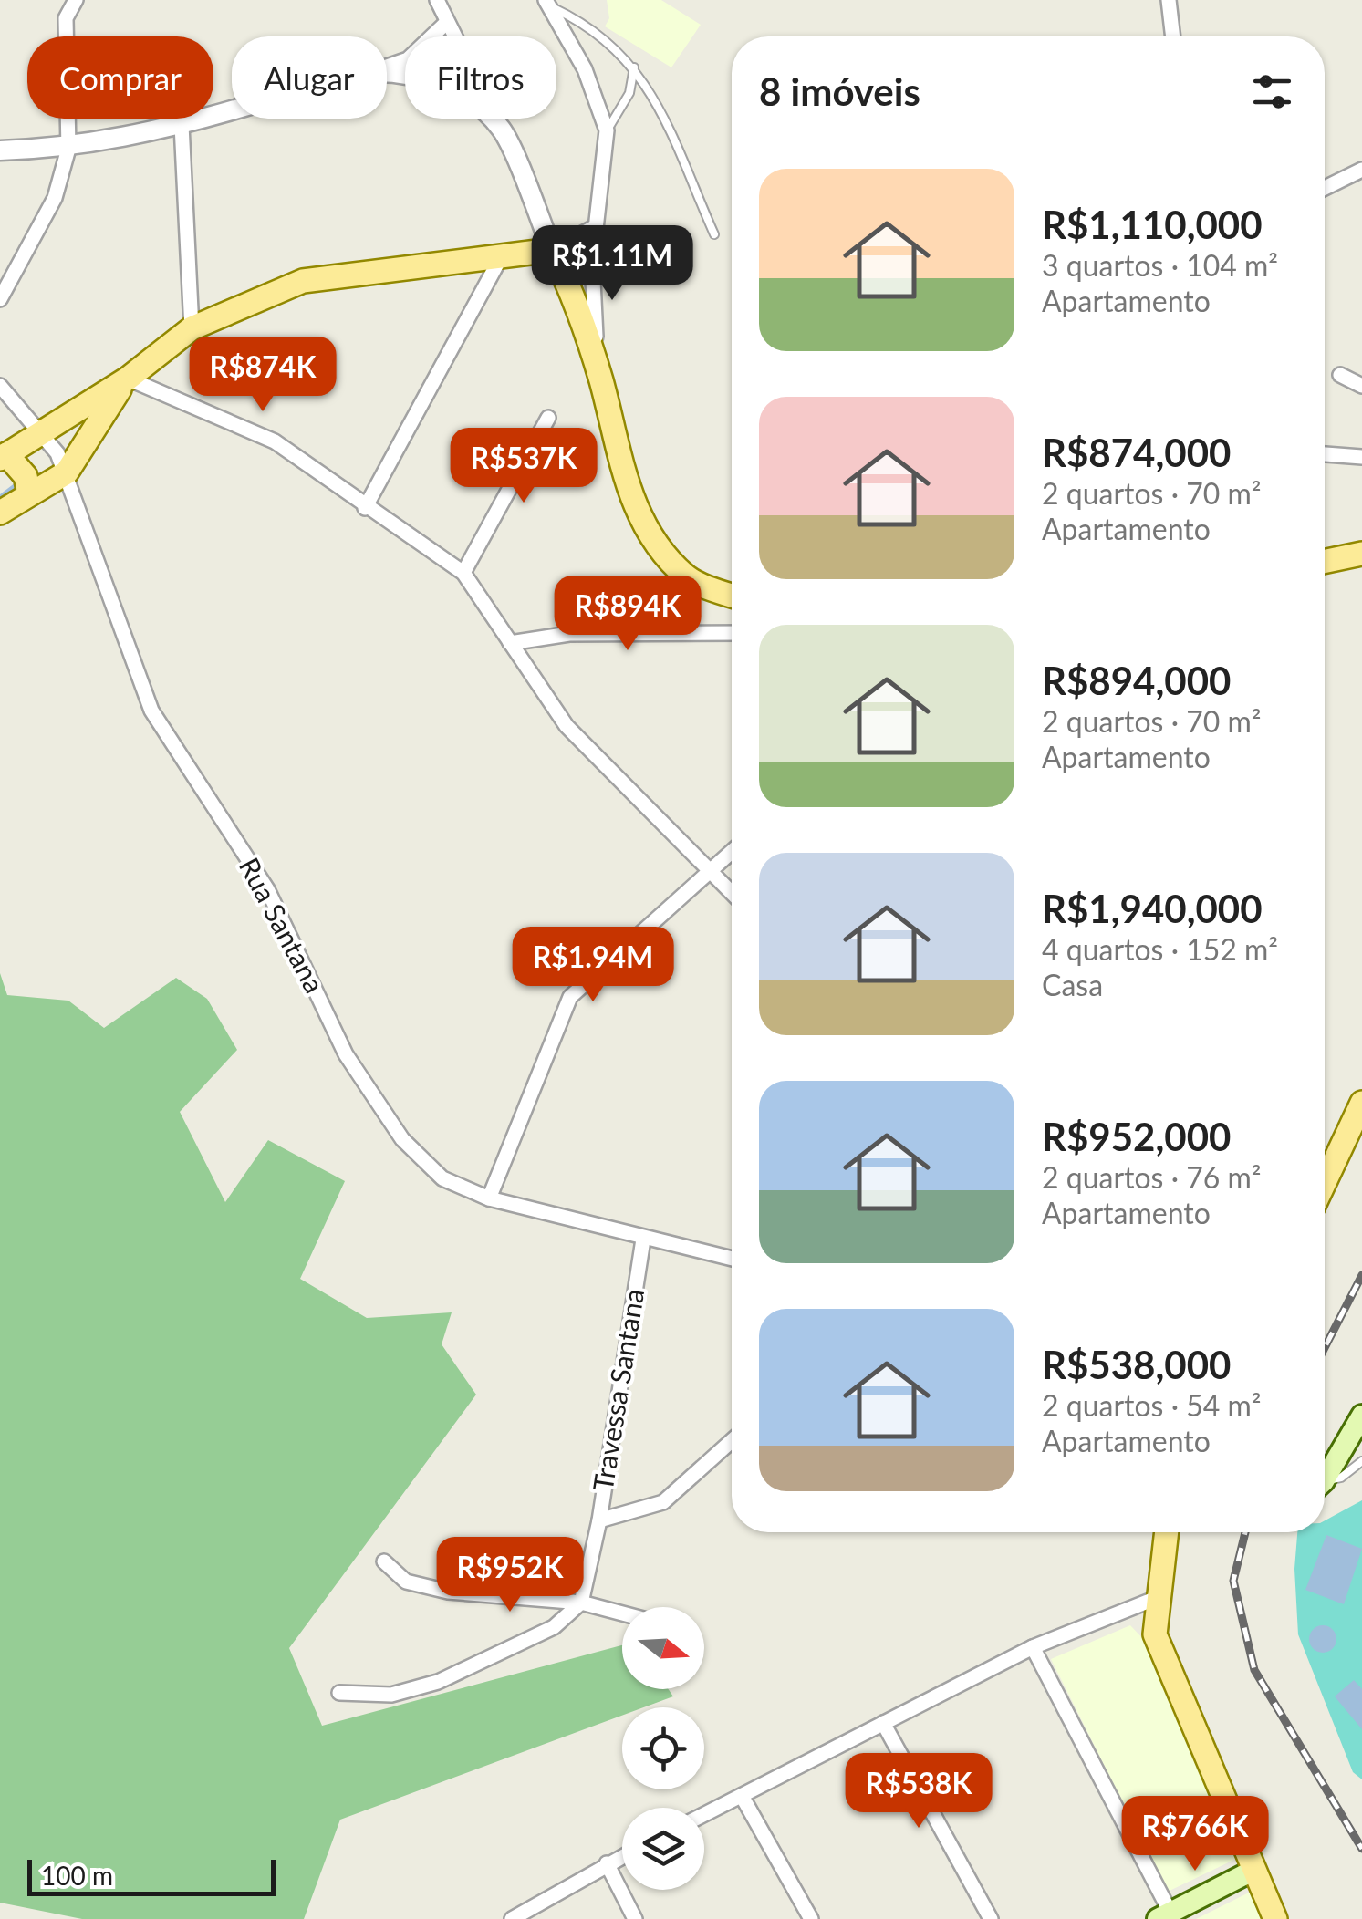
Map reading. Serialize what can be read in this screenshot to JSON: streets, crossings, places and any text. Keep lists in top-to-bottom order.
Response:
{
  "streets": {
    "street": ["Rua Santana", "Travessa Santana"]
  },
  "crossings": [
    ["Rua Santana", "Travessa Santana"]
  ],
  "scale_bar": "100 m",
  "north": "right",
  "page": {
    "chip": ["Comprar", "Alugar", "Filtros"],
    "heading": "8 imóveis",
    "list": [
      {
        "name": "R$1,110,000",
        "note": "3 quartos · 104 m² · Apartamento"
      },
      {
        "name": "R$874,000",
        "note": "2 quartos · 70 m² · Apartamento"
      },
      {
        "name": "R$894,000",
        "note": "2 quartos · 70 m² · Apartamento"
      },
      {
        "name": "R$1,940,000",
        "note": "4 quartos · 152 m² · Casa"
      },
      {
        "name": "R$952,000",
        "note": "2 quartos · 76 m² · Apartamento"
      },
      {
        "name": "R$538,000",
        "note": "2 quartos · 54 m² · Apartamento"
      }
    ],
    "price": [
      "R$1.11M",
      "R$874K",
      "R$537K",
      "R$894K",
      "R$1.94M",
      "R$952K",
      "R$538K",
      "R$766K"
    ],
    "scale": "100 m"
  }
}
